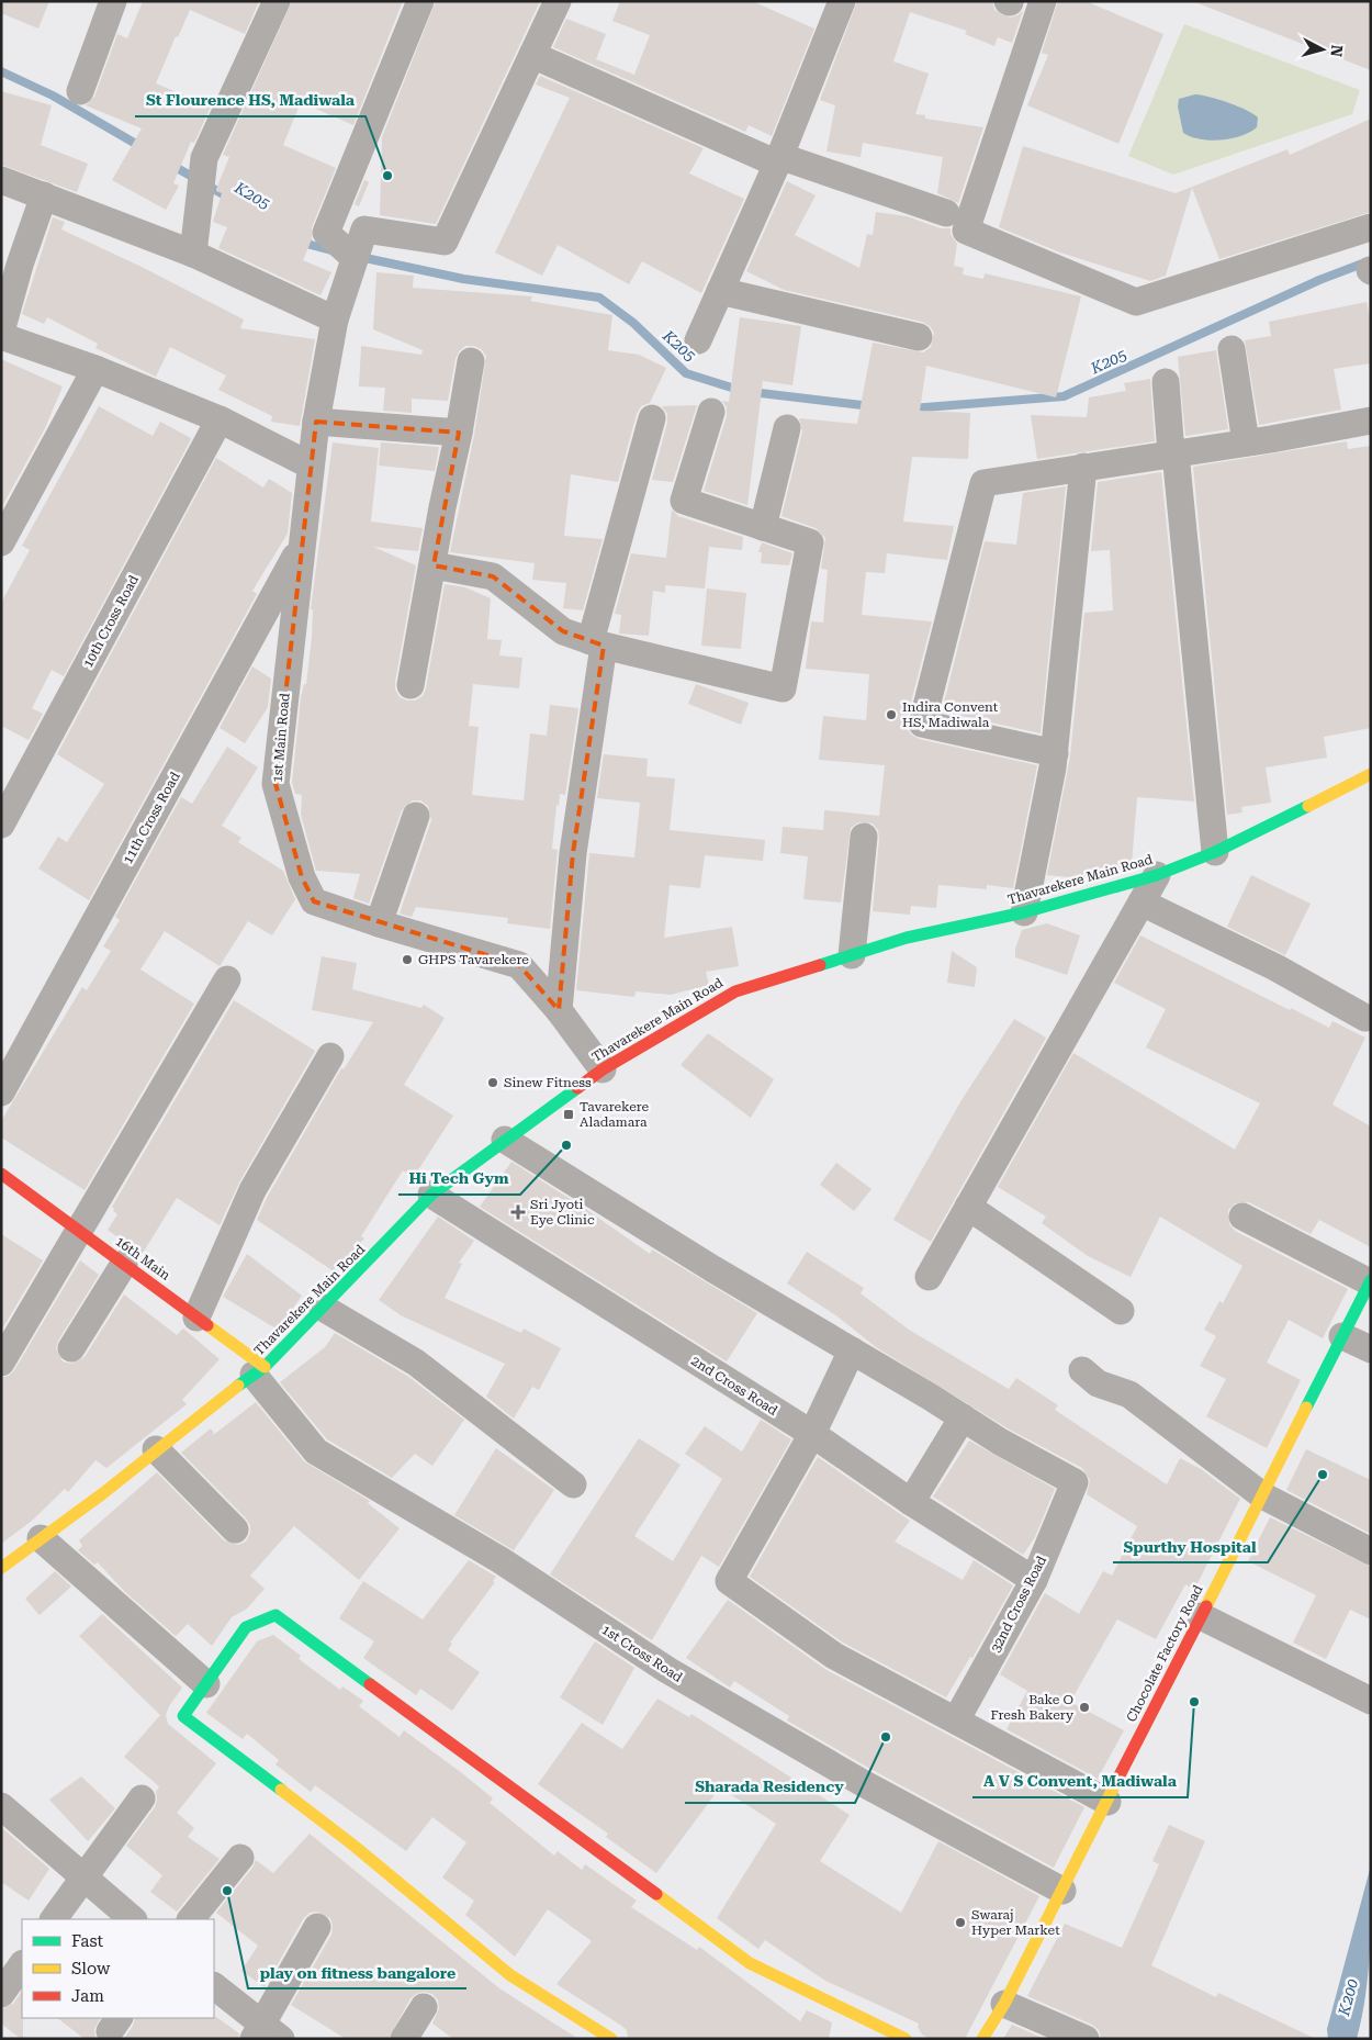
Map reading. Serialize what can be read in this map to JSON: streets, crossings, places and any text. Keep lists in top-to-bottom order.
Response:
{
  "streets": {
    "street": [
      "10th Cross Road",
      "1st Main Road",
      "11th Cross Road",
      "Thavarekere Main Road",
      "16th Main",
      "2nd Cross Road",
      "32nd Cross Road",
      "1st Cross Road",
      "Chocolate Factory Road"
    ]
  },
  "crossings": [
    ["1st Main Road", "11th Cross Road"],
    ["1st Main Road", "Thavarekere Main Road"],
    ["Thavarekere Main Road", "16th Main"],
    ["Thavarekere Main Road", "2nd Cross Road"],
    ["Thavarekere Main Road", "1st Cross Road"],
    ["16th Main", "1st Cross Road"],
    ["2nd Cross Road", "32nd Cross Road"],
    ["1st Cross Road", "Chocolate Factory Road"]
  ],
  "water": ["K205", "K200"],
  "places": {
    "other": [
      "St Flourence HS, Madiwala",
      "Indira Convent HS, Madiwala",
      "GHPS Tavarekere",
      "Sinew Fitness",
      "Hi Tech Gym",
      "Spurthy Hospital",
      "A V S Convent, Madiwala",
      "Bake O Fresh Bakery",
      "Sharada Residency",
      "play on fitness bangalore",
      "Swaraj Hyper Market"
    ],
    "transit": ["Tavarekere Aladamara"],
    "health": ["Sri Jyoti Eye Clinic"]
  },
  "legend": ["Fast", "Slow", "Jam"],
  "north": "right"
}
